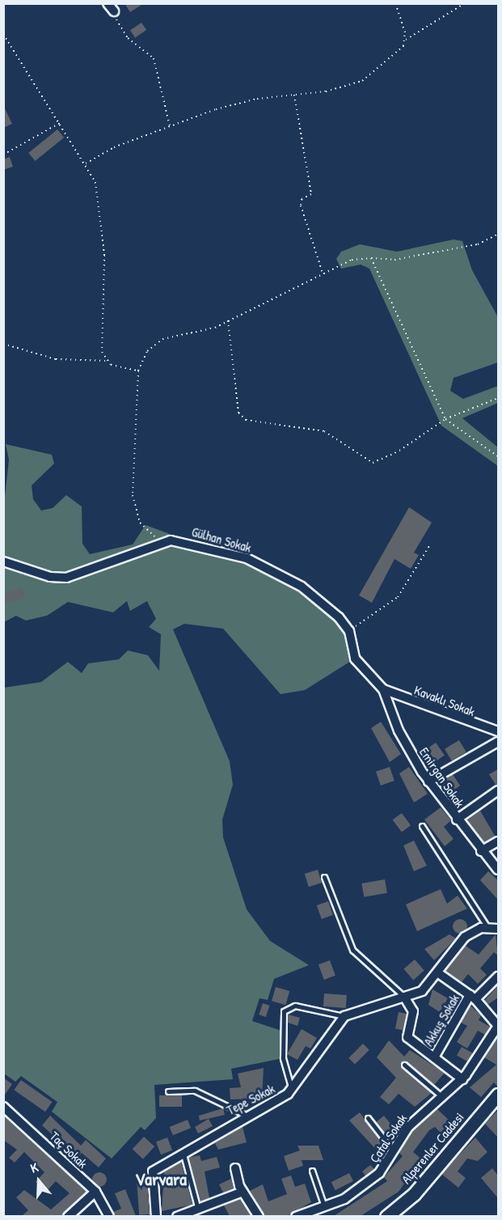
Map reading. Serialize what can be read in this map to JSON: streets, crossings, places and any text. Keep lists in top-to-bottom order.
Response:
{
  "streets": {
    "street": [
      "Gülhan Sokak",
      "Kavaklı Sokak",
      "Emirgan Sokak",
      "Akkuş Sokak",
      "Tepe Sokak",
      "Çatal Sokak",
      "Alperenler Caddesi",
      "Taç Sokak"
    ]
  },
  "crossings": [
    ["Kavaklı Sokak", "Emirgan Sokak"]
  ],
  "districts": ["Varvara"],
  "north": "top"
}
